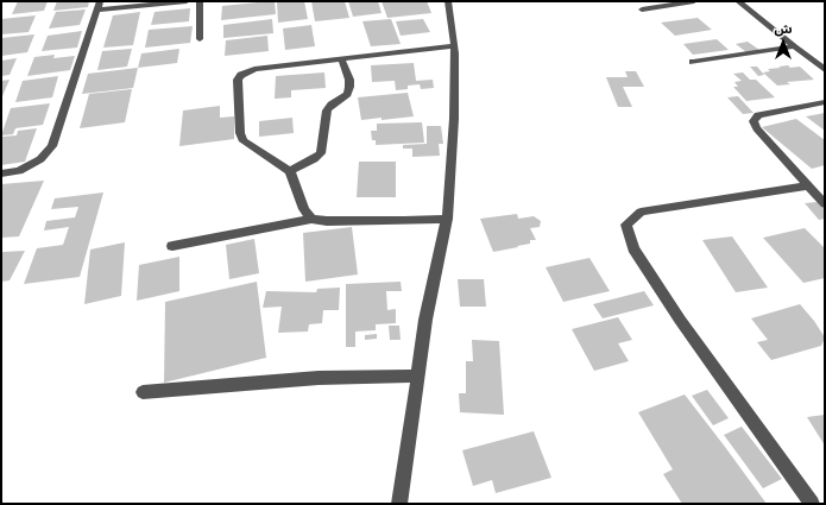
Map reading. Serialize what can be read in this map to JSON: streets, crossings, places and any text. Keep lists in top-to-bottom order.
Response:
{
  "north": "top"
}
